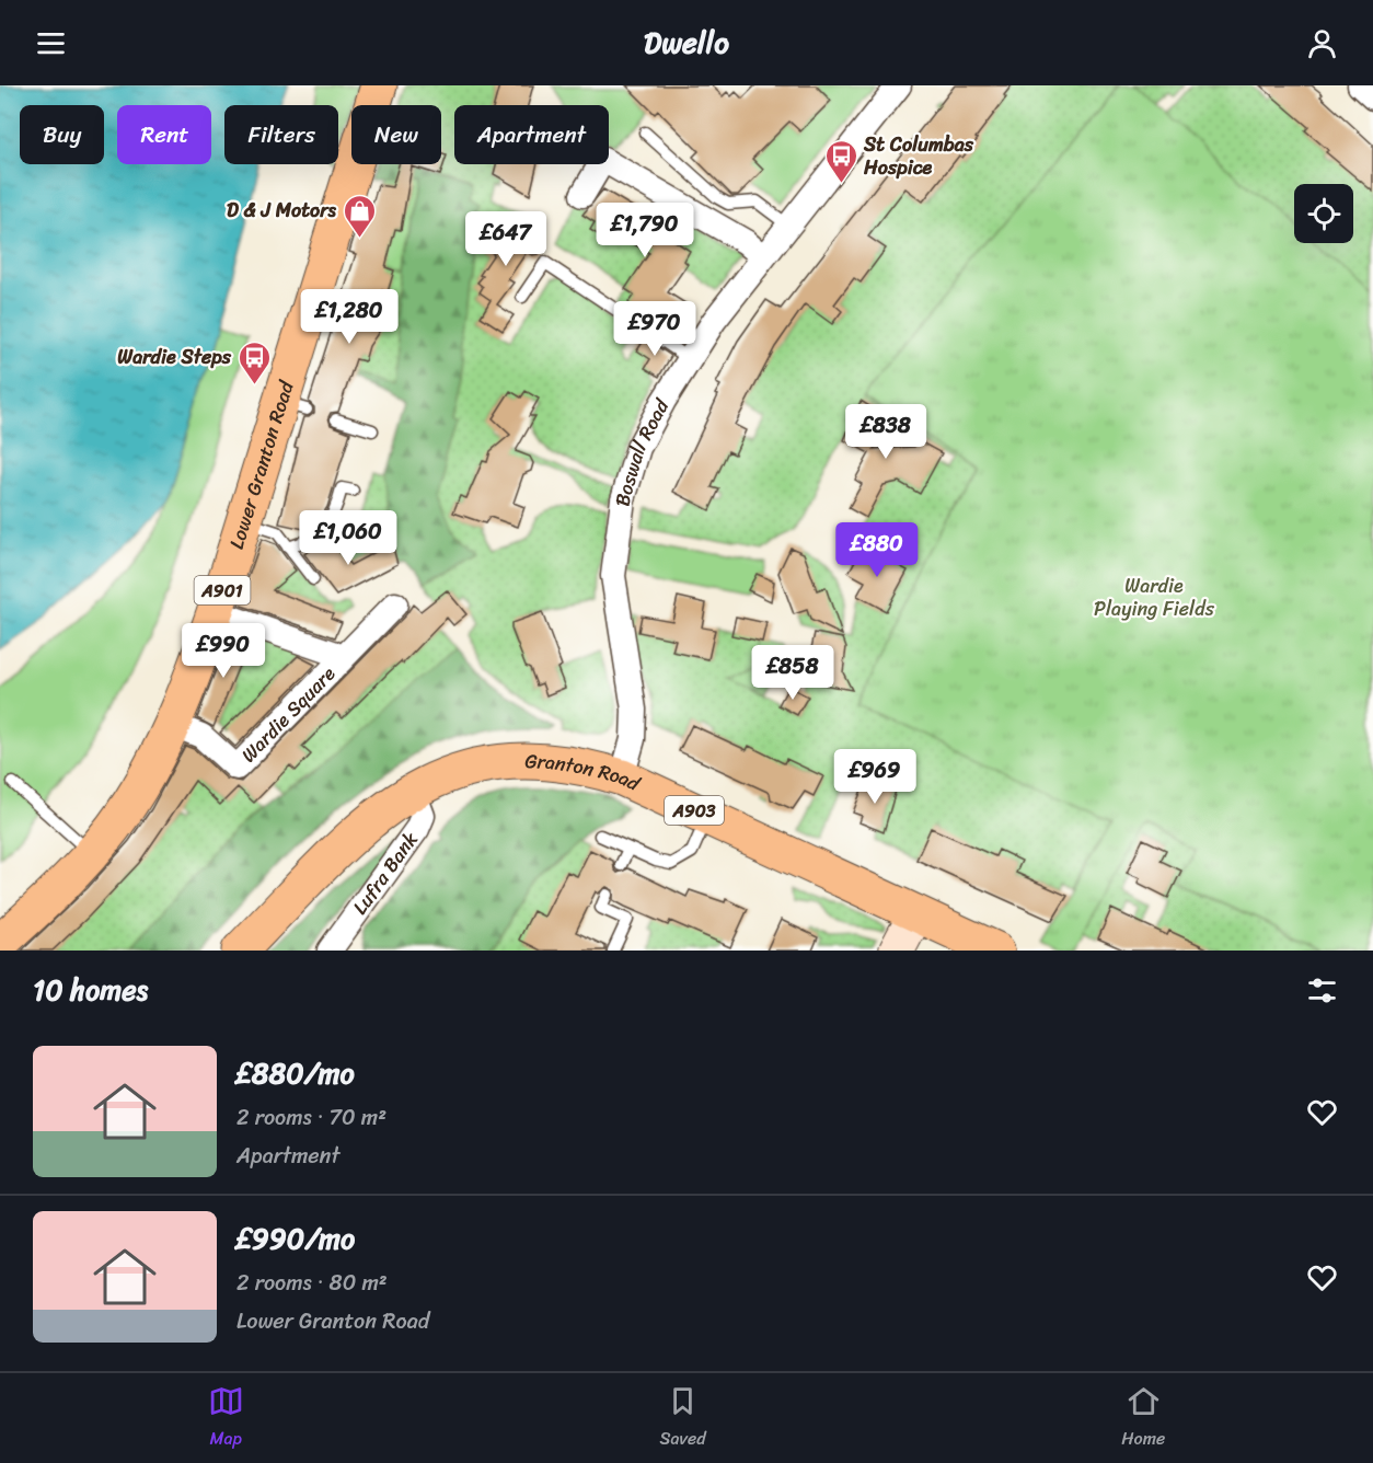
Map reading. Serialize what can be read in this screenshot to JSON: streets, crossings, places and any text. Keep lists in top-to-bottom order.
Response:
{
  "streets": {
    "main road": [
      "Lower Granton Road",
      "A901",
      "Granton Road",
      "A903"
    ],
    "street": ["Boswall Road", "Wardie Square", "Lufra Bank"]
  },
  "crossings": [
    ["Boswall Road", "Granton Road"],
    ["Lower Granton Road", "Wardie Square"],
    ["Granton Road", "Lufra Bank"]
  ],
  "parks": ["Wardie Playing Fields"],
  "places": {
    "bus stop": ["St Columbas Hospice", "Wardie Steps"],
    "shop": ["D & J Motors"]
  },
  "page": {
    "header": "Dwello",
    "chip": [
      "Buy",
      "Rent",
      "Filters",
      "New",
      "Apartment"
    ],
    "price": [
      "£1,790",
      "£647",
      "£1,280",
      "£970",
      "£838",
      "£1,060",
      "£880",
      "£990",
      "£858",
      "£969"
    ],
    "heading": "10 homes",
    "list": [
      {
        "name": "£880/mo",
        "note": "2 rooms · 70 m² · Apartment"
      },
      {
        "name": "£990/mo",
        "note": "2 rooms · 80 m² · Lower Granton Road"
      }
    ],
    "tabs": ["Map", "Saved", "Home"]
  }
}
